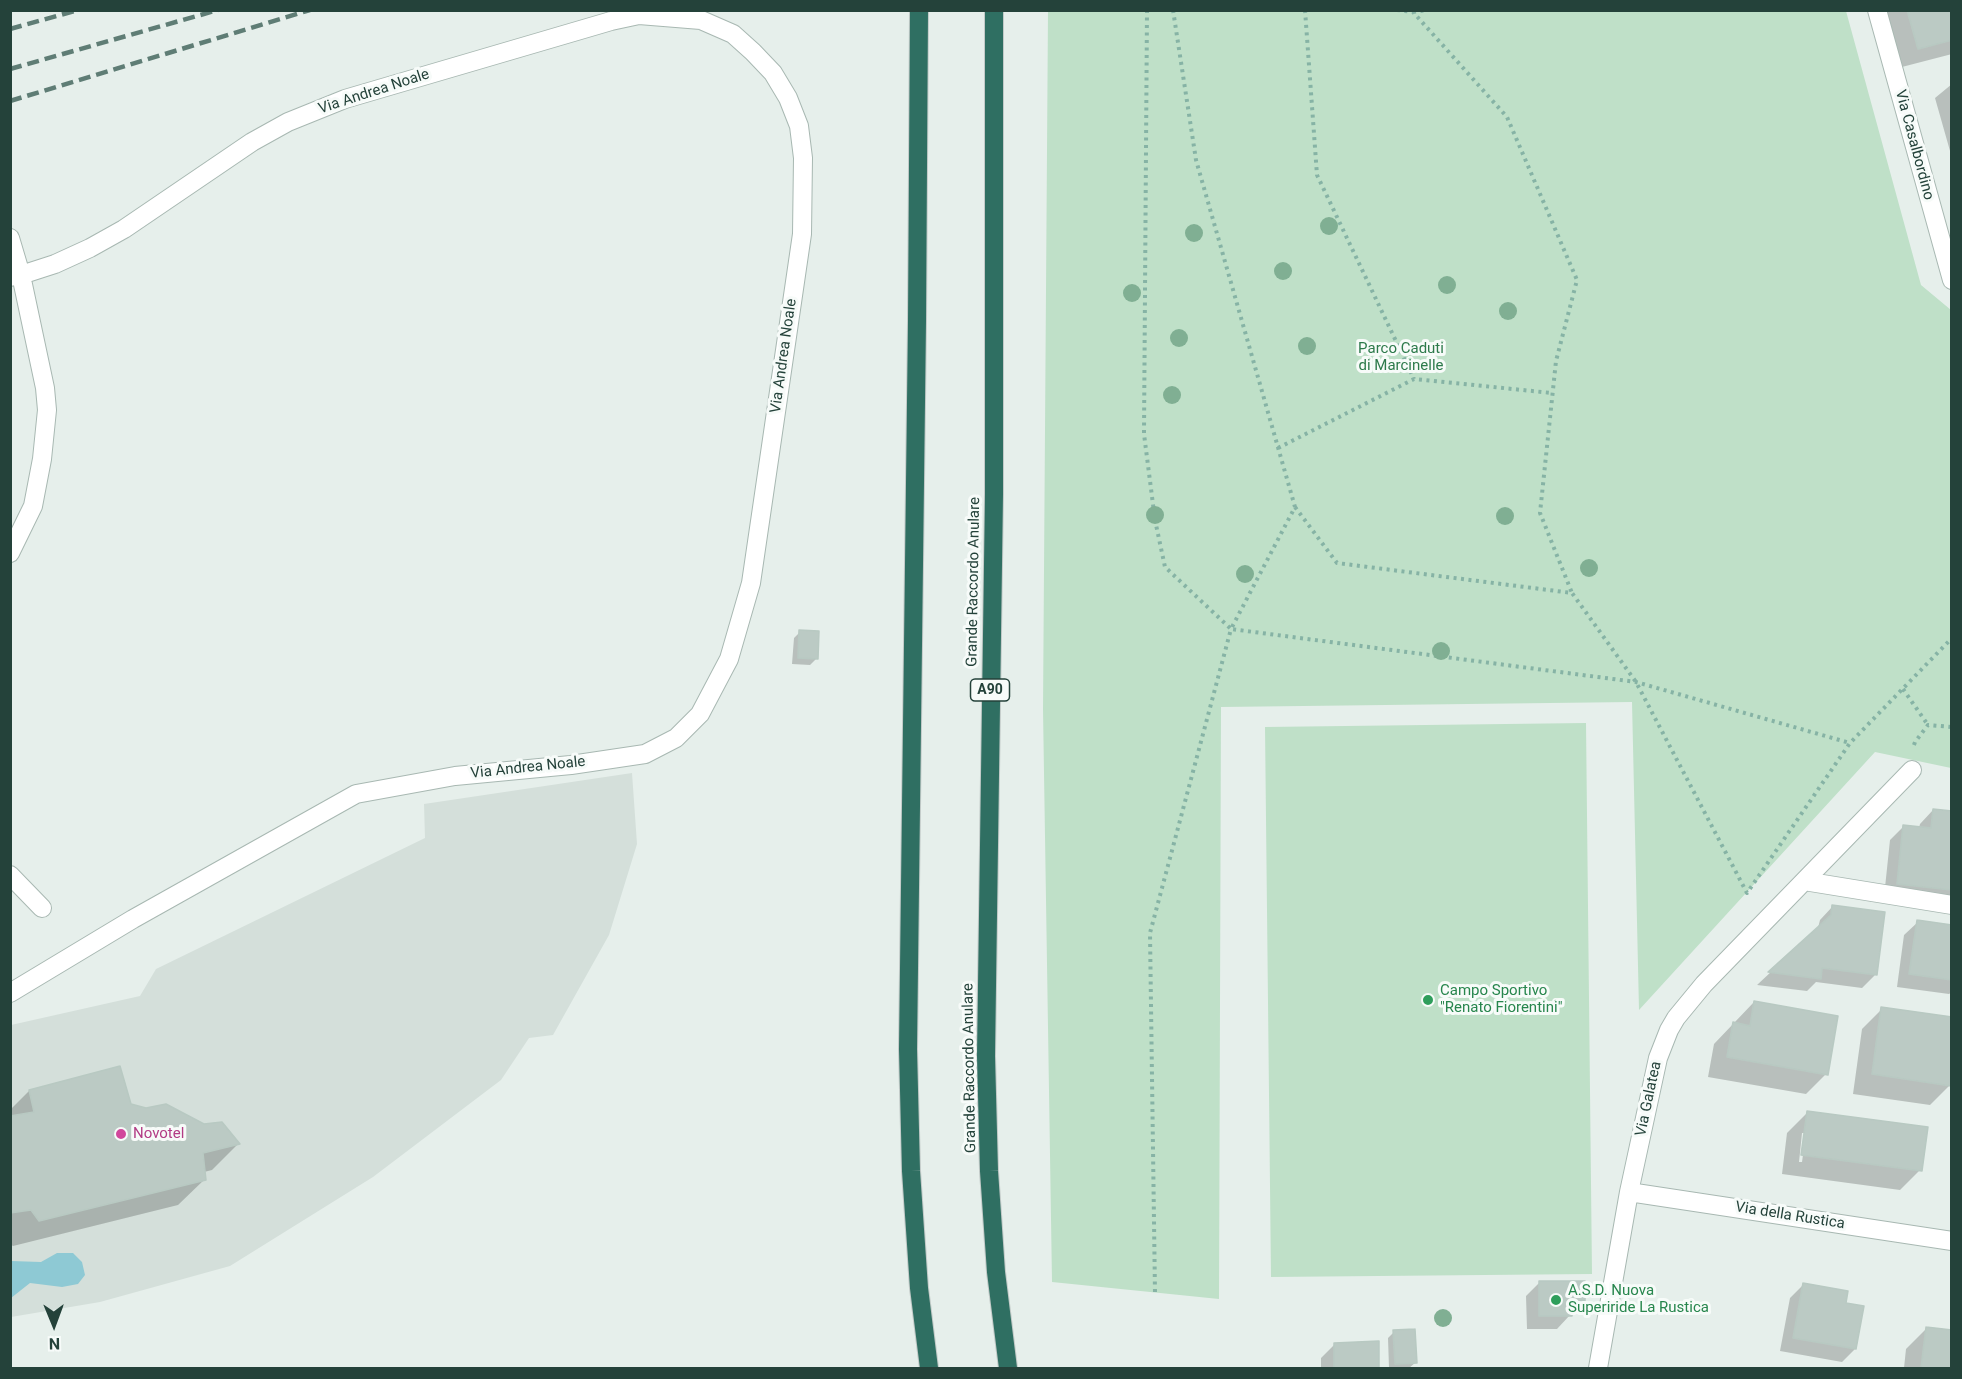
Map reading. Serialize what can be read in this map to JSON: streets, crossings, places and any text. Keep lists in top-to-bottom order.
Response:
{
  "streets": {
    "highway": ["Grande Raccordo Anulare", "A90"],
    "street": [
      "Via Andrea Noale",
      "Via Casalbordino",
      "Via Galatea",
      "Via della Rustica"
    ]
  },
  "crossings": [
    ["Via Galatea", "Via della Rustica"]
  ],
  "parks": ["Parco Caduti di Marcinelle"],
  "places": ["Campo Sportivo \"Renato Fiorentini\"", "Novotel", "A.S.D. Nuova Superiride La Rustica"],
  "north": "bottom"
}
